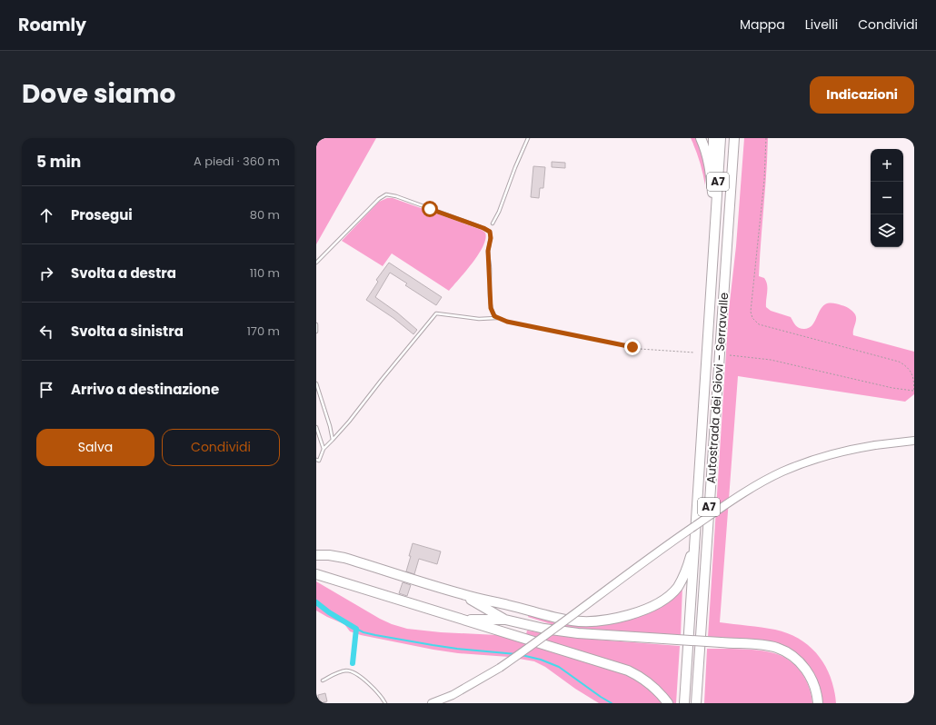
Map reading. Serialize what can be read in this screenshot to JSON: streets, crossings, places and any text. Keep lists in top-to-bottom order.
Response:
{
  "streets": {
    "highway": ["A7", "Autostrada dei Giovi - Serravalle"]
  },
  "page": {
    "header": "Roamly",
    "nav": ["Mappa", "Livelli", "Condividi"],
    "title": "Dove siamo",
    "buttons": [
      "Indicazioni",
      ["Salva", "Condividi"]
    ],
    "heading": ["5 min", "A piedi · 360 m"],
    "map_buttons": ["+", "−"],
    "list": [
      ["Prosegui", "80 m"],
      ["Svolta a destra", "110 m"],
      ["Svolta a sinistra", "170 m"],
      "Arrivo a destinazione"
    ]
  }
}
